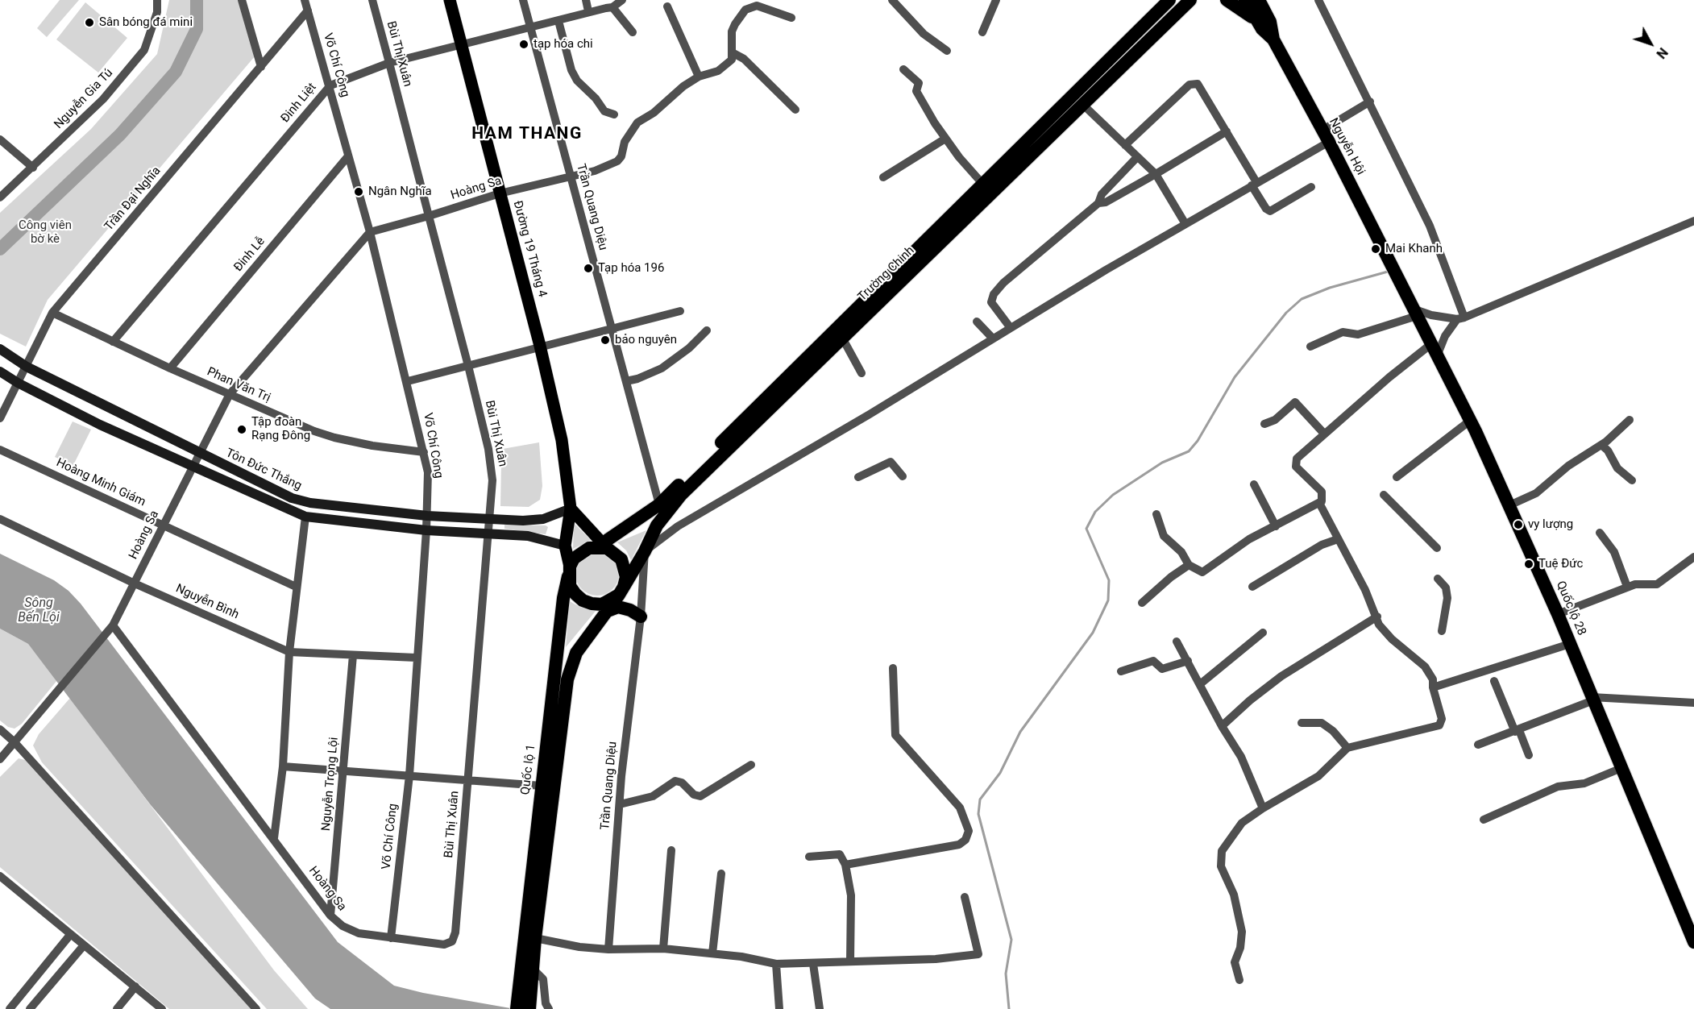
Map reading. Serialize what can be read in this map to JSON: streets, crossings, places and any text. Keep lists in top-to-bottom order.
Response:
{
  "streets": {
    "highway": [
      "Nguyễn Hội",
      "Trường Chinh",
      "Quốc lộ 28",
      "Quốc lộ 1"
    ],
    "main road": ["Đường 19 Tháng 4", "Tôn Đức Thắng"],
    "street": [
      "Bùi Thị Xuân",
      "Võ Chí Công",
      "Nguyễn Gia Tú",
      "Đinh Liệt",
      "Hoàng Sa",
      "Trần Đại Nghĩa",
      "Trần Quang Diệu",
      "Đinh Lễ",
      "Phan Văn Trị",
      "Hoàng Minh Giám",
      "Nguyễn Bình",
      "Nguyễn Trọng Lội"
    ]
  },
  "crossings": [
    ["Bùi Thị Xuân", "Đinh Liệt"],
    ["Bùi Thị Xuân", "Hoàng Sa"],
    ["Bùi Thị Xuân", "Tôn Đức Thắng"],
    ["Võ Chí Công", "Đinh Liệt"],
    ["Võ Chí Công", "Hoàng Sa"],
    ["Võ Chí Công", "Trần Đại Nghĩa"],
    ["Võ Chí Công", "Đinh Lễ"],
    ["Võ Chí Công", "Phan Văn Trị"],
    ["Võ Chí Công", "Tôn Đức Thắng"],
    ["Võ Chí Công", "Nguyễn Bình"],
    ["Đinh Liệt", "Trần Quang Diệu"],
    ["Đinh Liệt", "Đường 19 Tháng 4"],
    ["Đinh Liệt", "Phan Văn Trị"],
    ["Nguyễn Hội", "Quốc lộ 28"],
    ["Hoàng Sa", "Trần Quang Diệu"],
    ["Hoàng Sa", "Đường 19 Tháng 4"],
    ["Hoàng Sa", "Phan Văn Trị"],
    ["Hoàng Sa", "Tôn Đức Thắng"],
    ["Hoàng Sa", "Hoàng Minh Giám"],
    ["Hoàng Sa", "Nguyễn Bình"],
    ["Hoàng Sa", "Nguyễn Trọng Lội"],
    ["Trần Đại Nghĩa", "Phan Văn Trị"],
    ["Trần Đại Nghĩa", "Tôn Đức Thắng"],
    ["Trần Quang Diệu", "Trường Chinh"],
    ["Đường 19 Tháng 4", "Trường Chinh"],
    ["Đường 19 Tháng 4", "Tôn Đức Thắng"],
    ["Đường 19 Tháng 4", "Quốc lộ 1"],
    ["Đinh Lễ", "Phan Văn Trị"],
    ["Trường Chinh", "Quốc lộ 1"],
    ["Nguyễn Bình", "Nguyễn Trọng Lội"]
  ],
  "districts": ["HAM THANG"],
  "water": ["Sông Bến Lội"],
  "parks": ["Công viên bờ kè"],
  "places": [
    "Sân bóng đá mini",
    "tạp hóa chi",
    "Ngân Nghĩa",
    "Mai Khanh",
    "Tạp hóa 196",
    "bảo nguyên",
    "Tập đoàn Rạng Đông",
    "vy lượng",
    "Tuệ Đức"
  ],
  "north": "bottom right"
}
